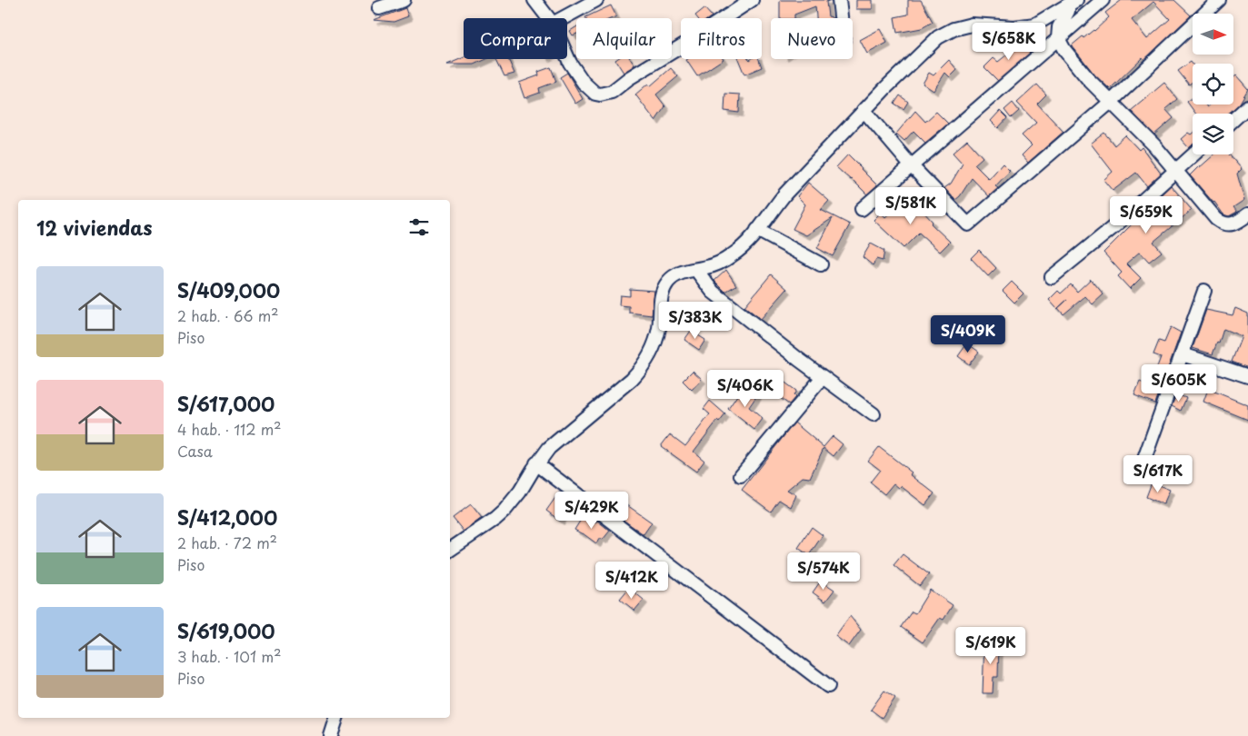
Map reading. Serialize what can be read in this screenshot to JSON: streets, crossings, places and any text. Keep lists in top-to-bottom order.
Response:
{
  "north": "right",
  "page": {
    "chip": [
      "Comprar",
      "Alquilar",
      "Filtros",
      "Nuevo"
    ],
    "price": [
      "S/658K",
      "S/581K",
      "S/659K",
      "S/383K",
      "S/409K",
      "S/605K",
      "S/406K",
      "S/617K",
      "S/429K",
      "S/574K",
      "S/412K",
      "S/619K"
    ],
    "heading": "12 viviendas",
    "list": [
      {
        "name": "S/409,000",
        "note": "2 hab. · 66 m² · Piso"
      },
      {
        "name": "S/617,000",
        "note": "4 hab. · 112 m² · Casa"
      },
      {
        "name": "S/412,000",
        "note": "2 hab. · 72 m² · Piso"
      },
      {
        "name": "S/619,000",
        "note": "3 hab. · 101 m² · Piso"
      }
    ]
  }
}
